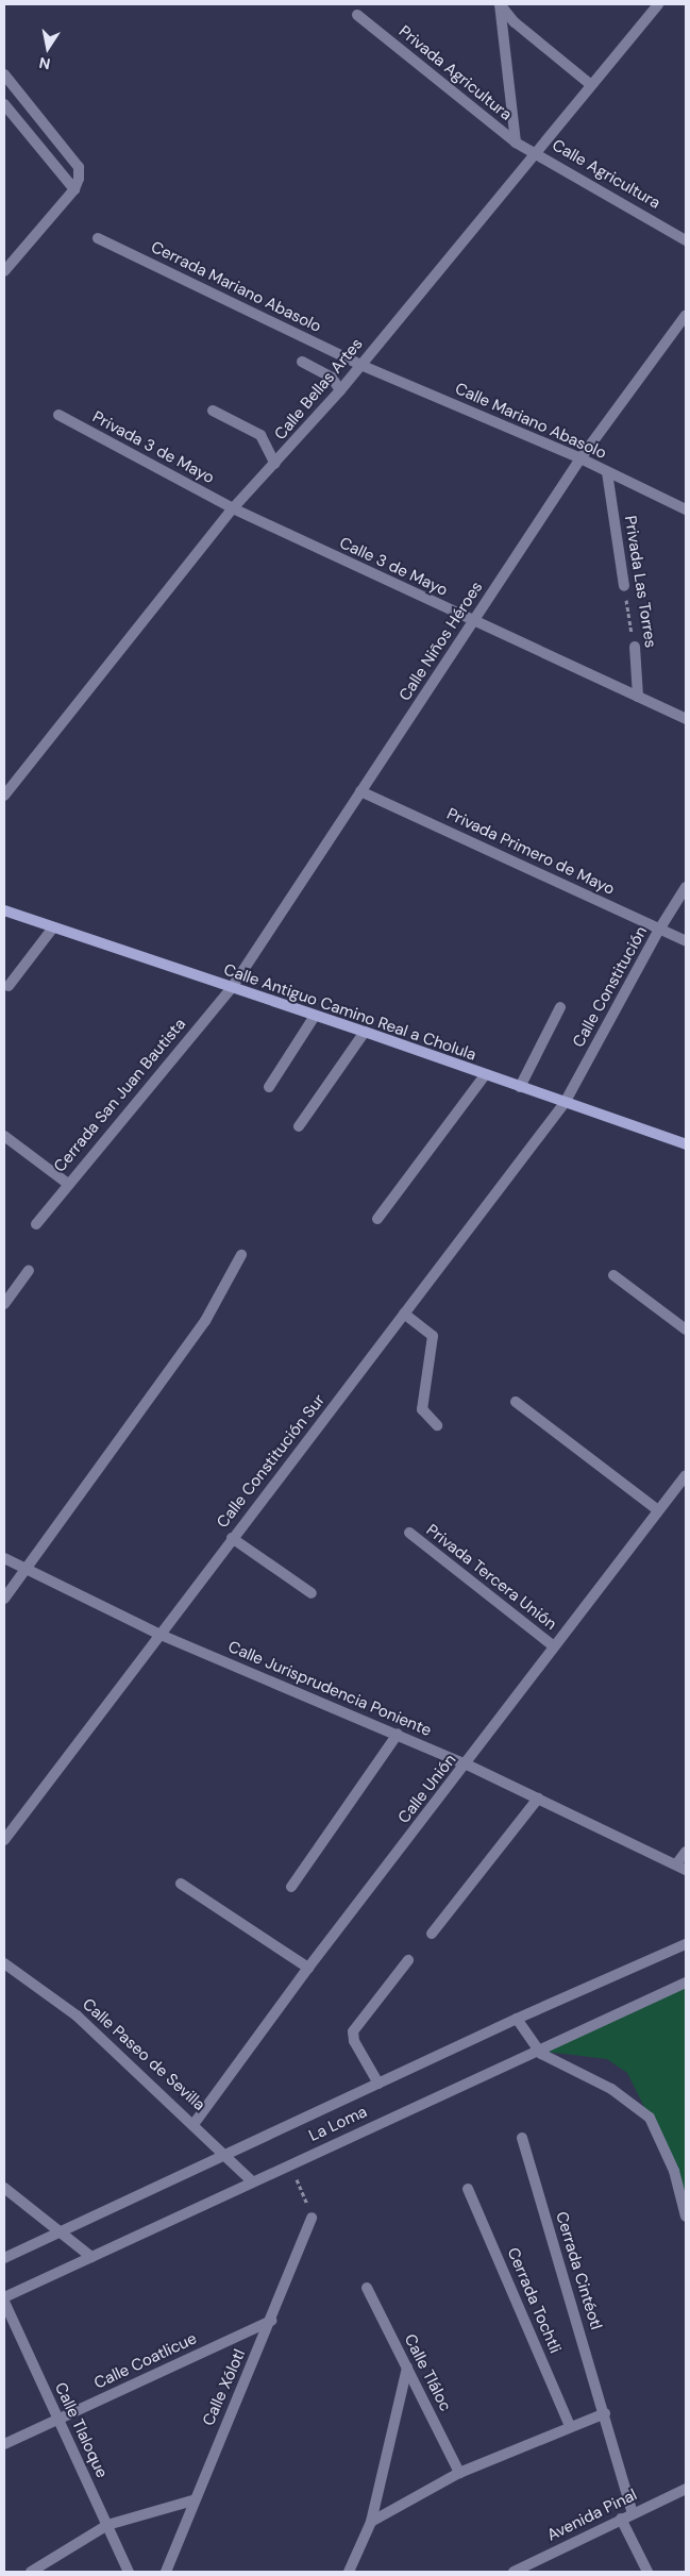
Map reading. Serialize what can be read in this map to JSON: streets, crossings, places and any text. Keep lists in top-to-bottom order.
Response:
{
  "streets": {
    "main road": ["Calle Antiguo Camino Real a Cholula"],
    "street": [
      "Privada Agricultura",
      "Calle Agricultura",
      "Cerrada Mariano Abasolo",
      "Calle Bellas Artes",
      "Calle Mariano Abasolo",
      "Privada 3 de Mayo",
      "Calle 3 de Mayo",
      "Privada Las Torres",
      "Calle Niños Héroes",
      "Privada Primero de Mayo",
      "Calle Constitución",
      "Cerrada San Juan Bautista",
      "Calle Constitución Sur",
      "Privada Tercera Unión",
      "Calle Jurisprudencia Poniente",
      "Calle Unión",
      "Calle Paseo de Sevilla",
      "La Loma",
      "Cerrada Cintéotl",
      "Cerrada Tochtli",
      "Calle Coatlicue",
      "Calle Tláloc",
      "Calle Xólotl",
      "Calle Tlaloque",
      "Avenida Pinal"
    ]
  },
  "crossings": [
    ["Privada Agricultura", "Calle Agricultura"],
    ["Privada Agricultura", "Calle Bellas Artes"],
    ["Calle Agricultura", "Calle Bellas Artes"],
    ["Cerrada Mariano Abasolo", "Calle Bellas Artes"],
    ["Cerrada Mariano Abasolo", "Calle Mariano Abasolo"],
    ["Calle Bellas Artes", "Calle Mariano Abasolo"],
    ["Calle Bellas Artes", "Privada 3 de Mayo"],
    ["Calle Bellas Artes", "Calle 3 de Mayo"],
    ["Calle Mariano Abasolo", "Privada Las Torres"],
    ["Calle Mariano Abasolo", "Calle Niños Héroes"],
    ["Privada 3 de Mayo", "Calle 3 de Mayo"],
    ["Calle 3 de Mayo", "Privada Las Torres"],
    ["Calle 3 de Mayo", "Calle Niños Héroes"],
    ["Calle Niños Héroes", "Privada Primero de Mayo"],
    ["Calle Niños Héroes", "Calle Antiguo Camino Real a Cholula"],
    ["Calle Niños Héroes", "Cerrada San Juan Bautista"],
    ["Privada Primero de Mayo", "Calle Constitución"],
    ["Calle Constitución", "Calle Antiguo Camino Real a Cholula"],
    ["Calle Constitución", "Calle Constitución Sur"],
    ["Calle Antiguo Camino Real a Cholula", "Cerrada San Juan Bautista"],
    ["Calle Antiguo Camino Real a Cholula", "Calle Constitución Sur"],
    ["Calle Constitución Sur", "Calle Jurisprudencia Poniente"],
    ["Privada Tercera Unión", "Calle Unión"],
    ["Calle Jurisprudencia Poniente", "Calle Unión"],
    ["Calle Unión", "Calle Paseo de Sevilla"],
    ["Calle Paseo de Sevilla", "La Loma"],
    ["Cerrada Cintéotl", "Avenida Pinal"],
    ["Calle Coatlicue", "Calle Xólotl"],
    ["Calle Coatlicue", "Calle Tlaloque"]
  ],
  "north": "bottom"
}
